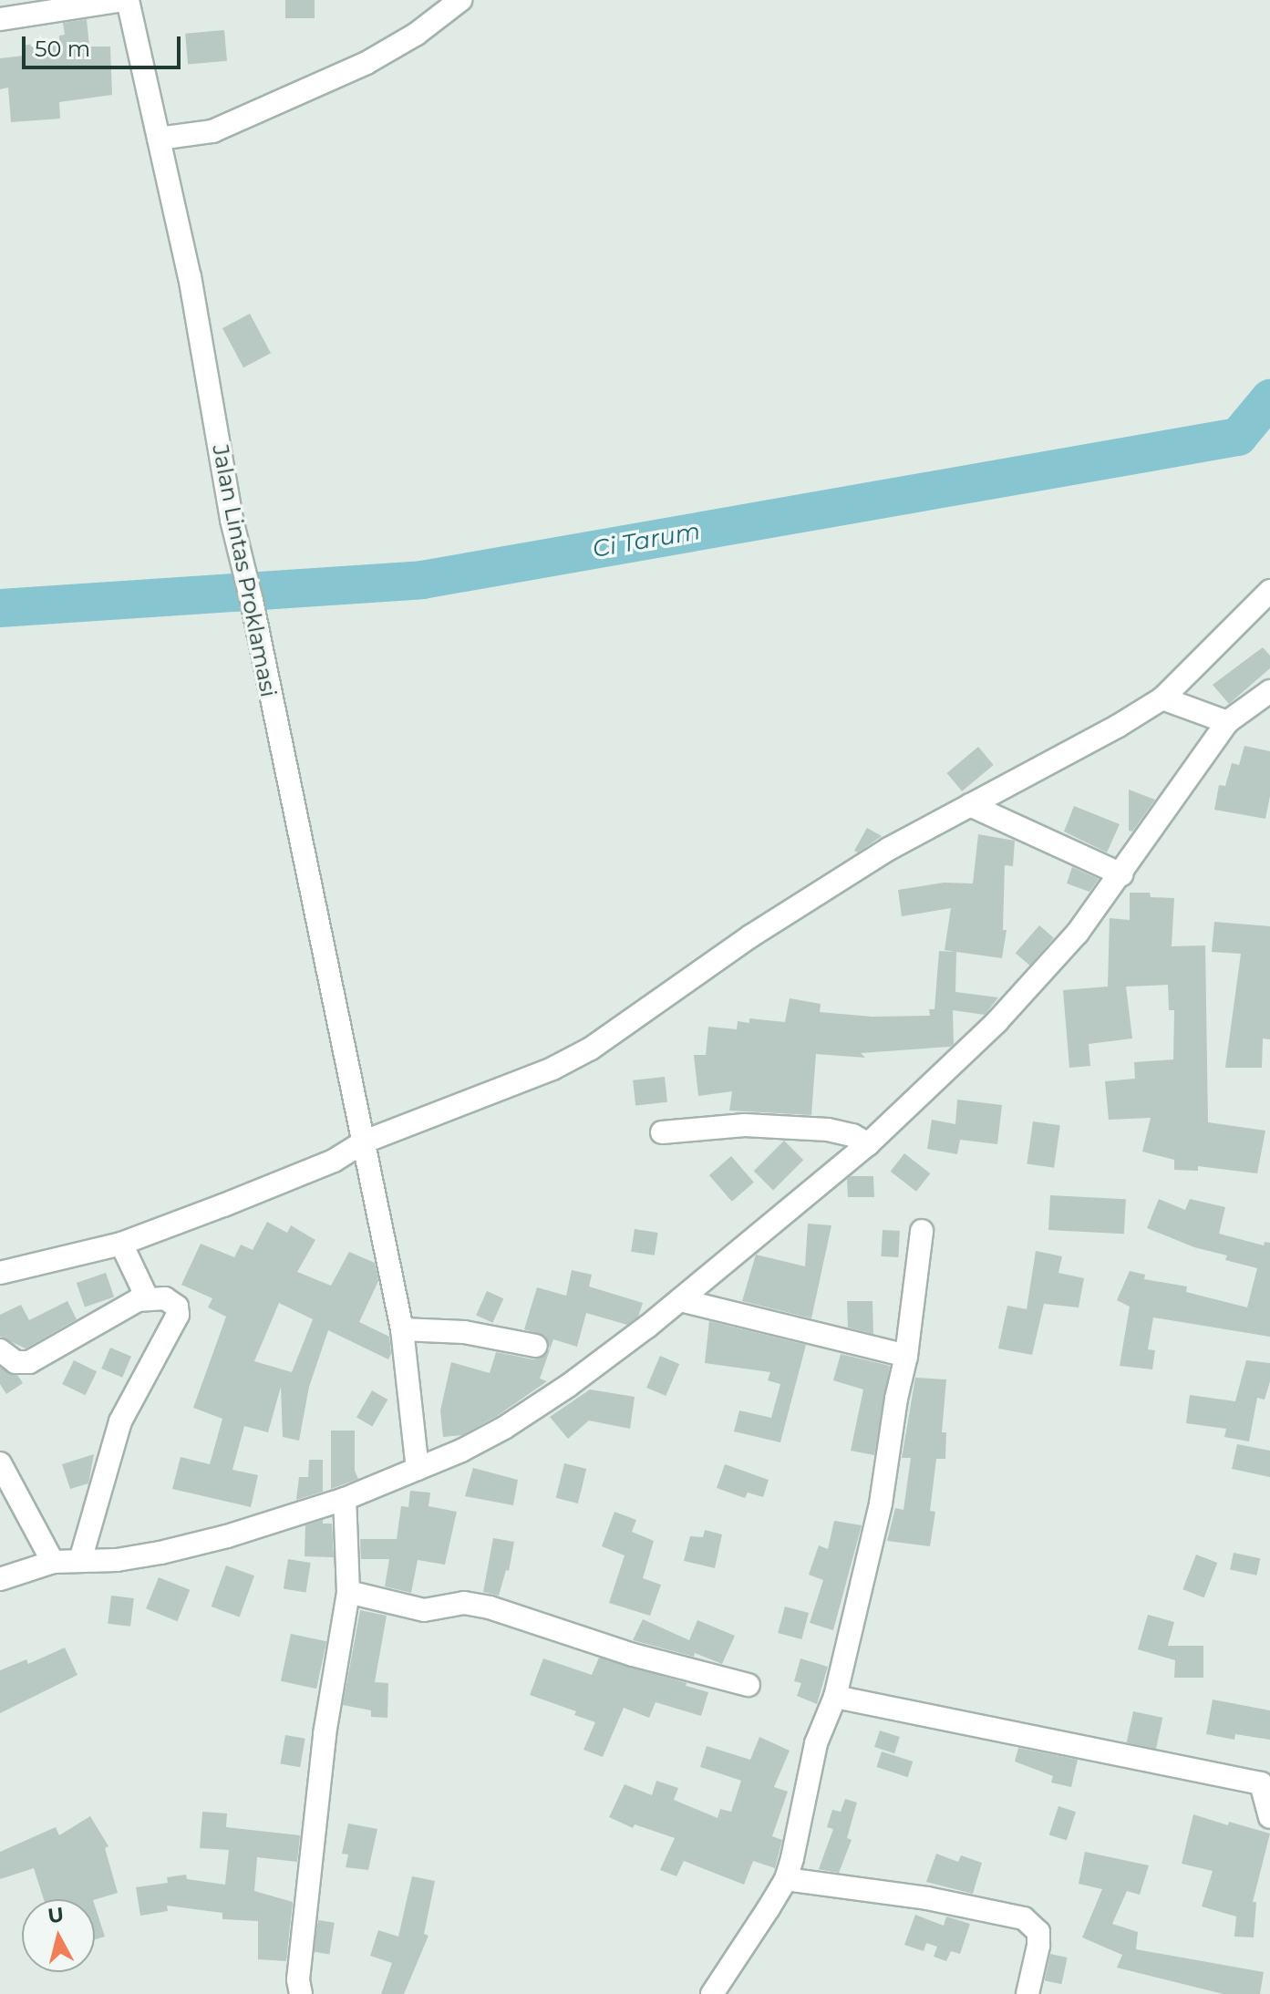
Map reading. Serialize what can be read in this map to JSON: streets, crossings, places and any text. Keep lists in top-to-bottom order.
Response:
{
  "streets": {
    "street": ["Jalan Lintas Proklamasi"]
  },
  "water": ["Ci Tarum"],
  "scale_bar": "50 m",
  "north": "top"
}
